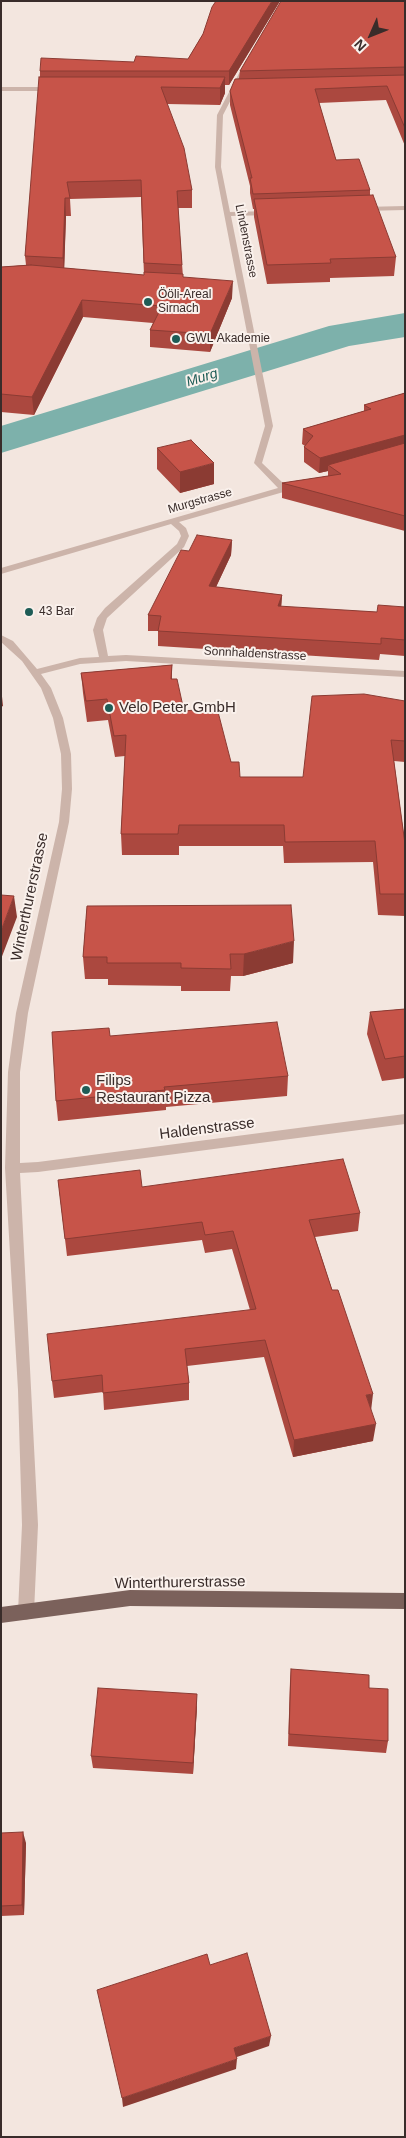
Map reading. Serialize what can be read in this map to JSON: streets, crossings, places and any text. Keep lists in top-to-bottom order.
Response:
{
  "streets": {
    "main road": ["Winterthurerstrasse"],
    "street": [
      "Lindenstrasse",
      "Murgstrasse",
      "Sonnhaldenstrasse",
      "Haldenstrasse"
    ]
  },
  "crossings": [
    ["Lindenstrasse", "Murgstrasse"],
    ["Winterthurerstrasse", "Haldenstrasse"]
  ],
  "water": ["Murg"],
  "places": [
    "Ööli-Areal Sirnach",
    "GWL Akademie",
    "43 Bar",
    "Velo Peter GmbH",
    "Filips Restaurant Pizza"
  ],
  "north": "bottom left"
}
